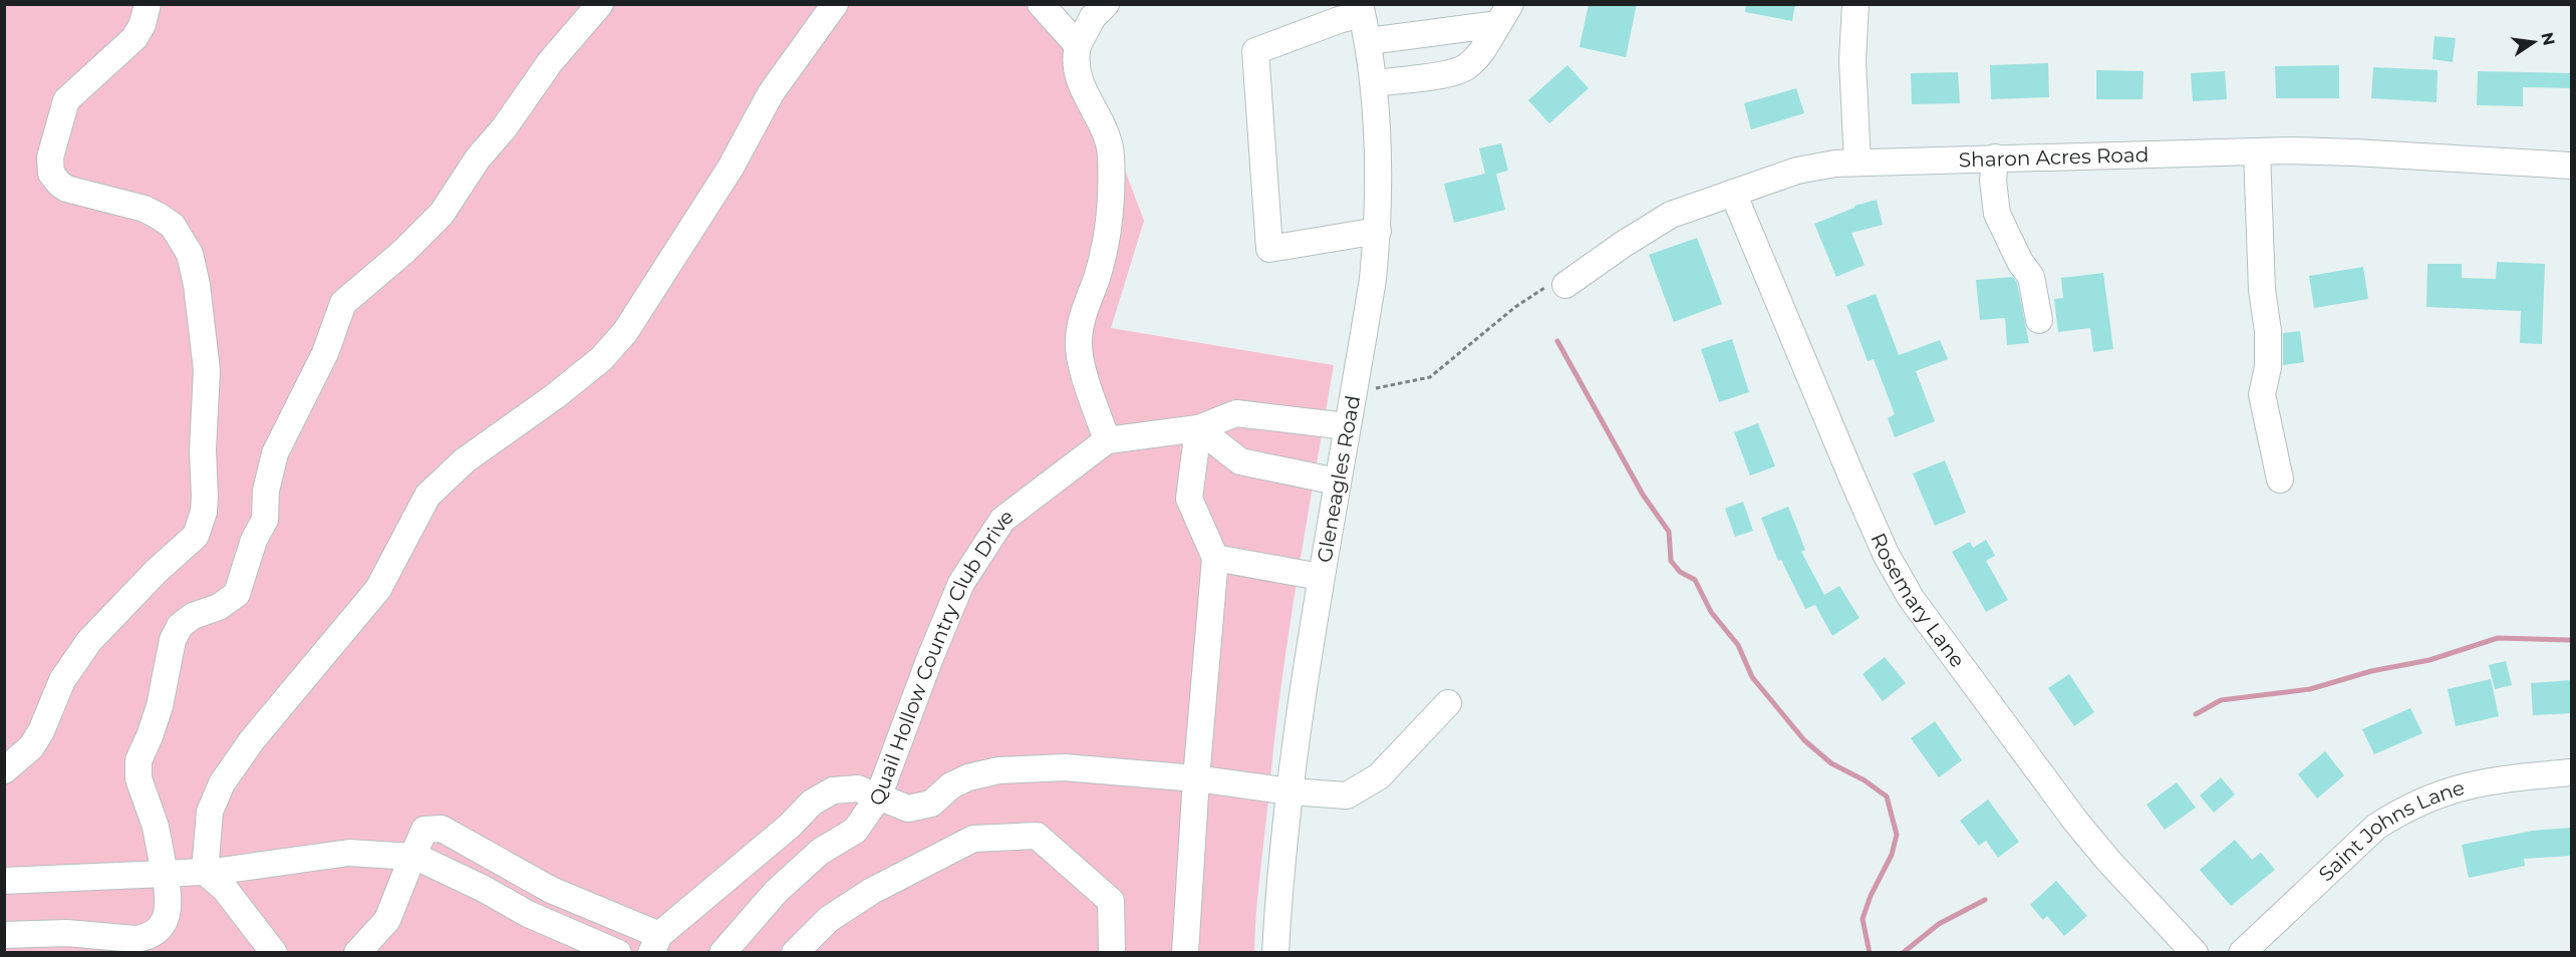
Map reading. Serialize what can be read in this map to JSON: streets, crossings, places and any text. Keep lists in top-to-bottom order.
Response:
{
  "streets": {
    "street": [
      "Sharon Acres Road",
      "Gleneagles Road",
      "Rosemary Lane",
      "Quail Hollow Country Club Drive",
      "Saint Johns Lane"
    ]
  },
  "crossings": [
    ["Sharon Acres Road", "Rosemary Lane"]
  ],
  "north": "right"
}
